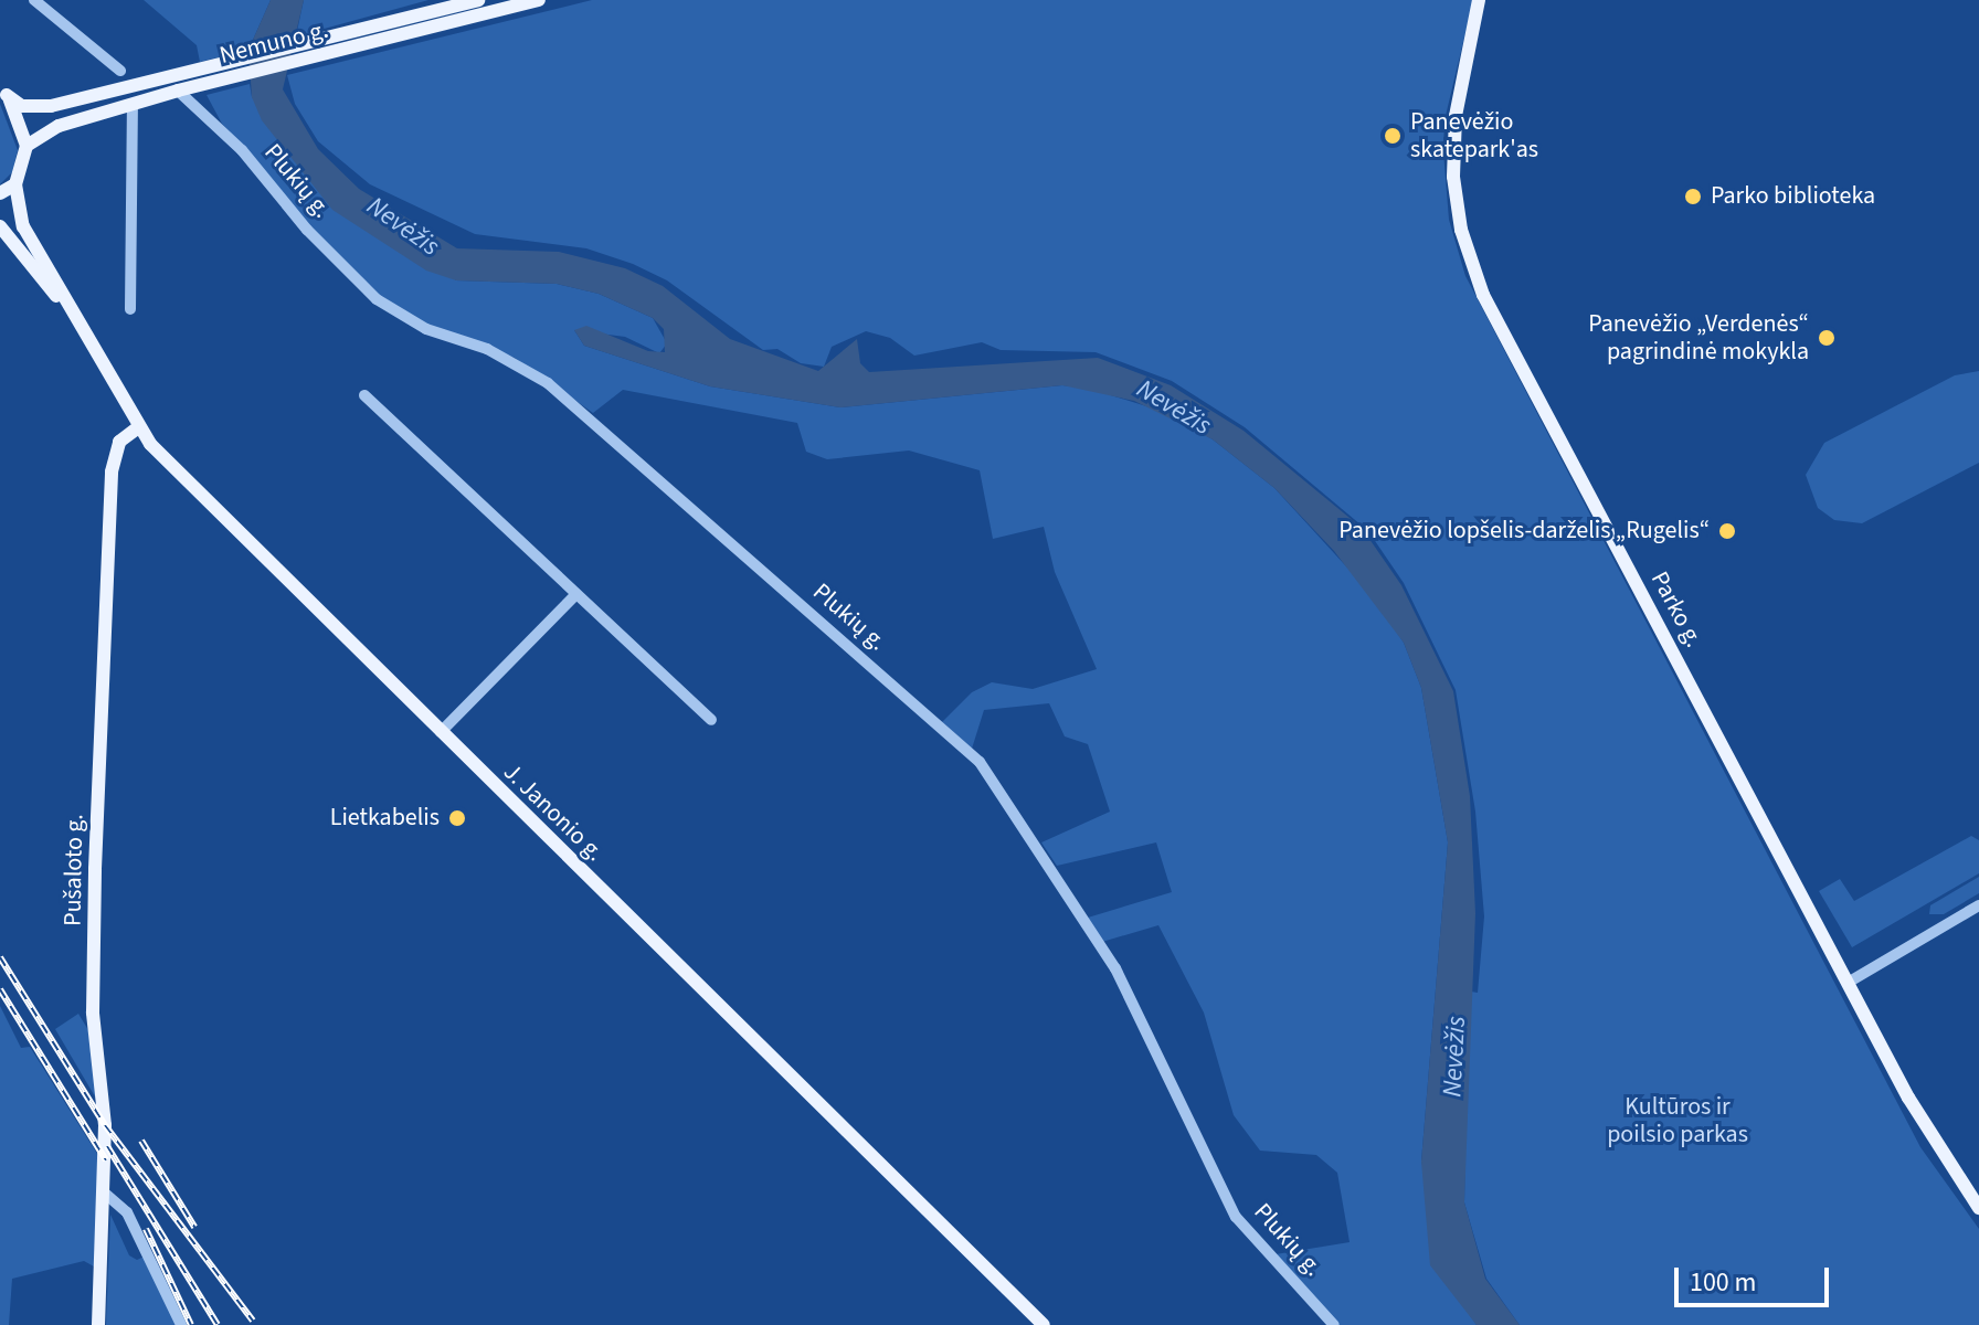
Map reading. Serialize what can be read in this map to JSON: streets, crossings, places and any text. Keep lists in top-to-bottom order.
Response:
{
  "streets": {
    "main road": [
      "Nemuno g.",
      "Parko g.",
      "J. Janonio g.",
      "Pušaloto g."
    ],
    "street": ["Plukių g."]
  },
  "crossings": [
    ["Nemuno g.", "Plukių g."],
    ["J. Janonio g.", "Pušaloto g."]
  ],
  "water": ["Nevėžis"],
  "parks": ["Kultūros ir poilsio parkas"],
  "places": [
    "Panevėžio skatepark'as",
    "Parko biblioteka",
    "Panevėžio „Verdenės“ pagrindinė mokykla",
    "Panevėžio lopšelis-darželis „Rugelis“",
    "Lietkabelis"
  ],
  "scale_bar": "100 m"
}
